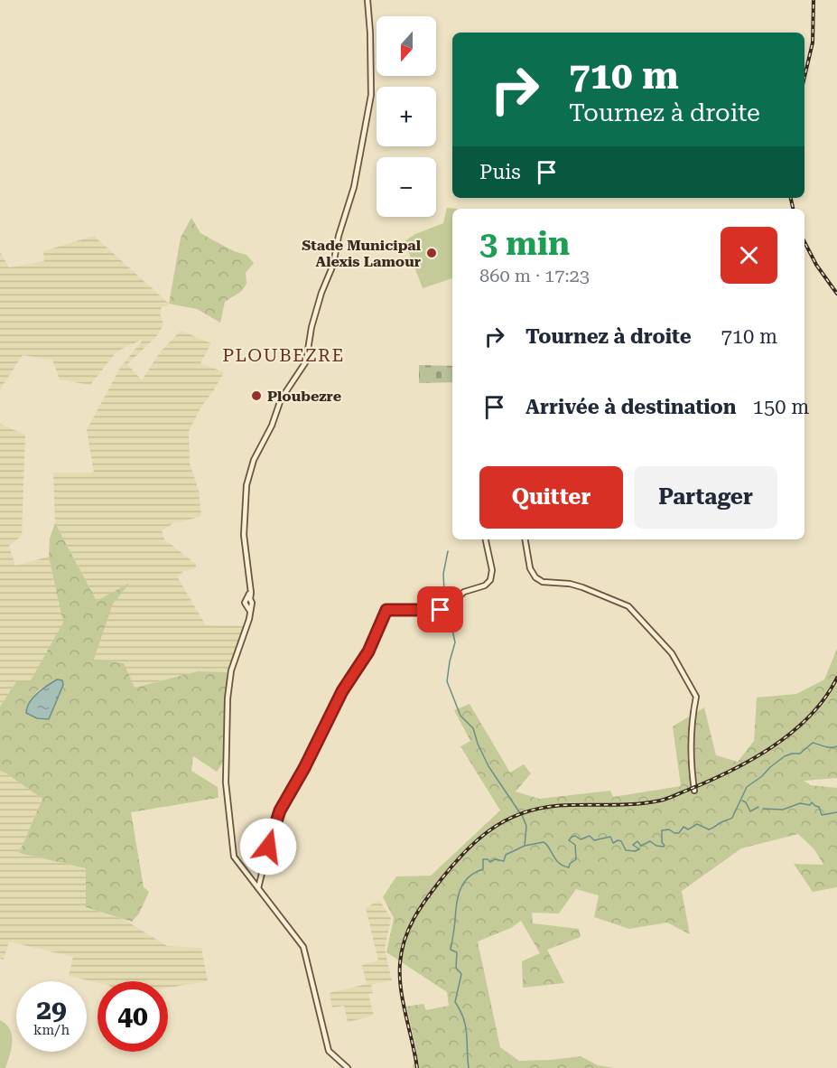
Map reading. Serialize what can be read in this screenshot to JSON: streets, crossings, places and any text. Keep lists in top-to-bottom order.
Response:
{
  "districts": ["PLOUBEZRE"],
  "places": ["Stade Municipal Alexis Lamour", "Ploubezre"],
  "north": "bottom",
  "page": {
    "map_buttons": ["+", "−"],
    "turn": ["710 m", "Tournez à droite"],
    "then": "Puis",
    "heading": ["3 min", "860 m · 17:23"],
    "list": [
      {
        "name": "Tournez à droite",
        "value": "710 m"
      },
      {
        "name": "Arrivée à destination",
        "value": "150 m"
      }
    ],
    "buttons": ["Quitter", "Partager"],
    "speed": "29 km/h",
    "limit": "40"
  }
}
